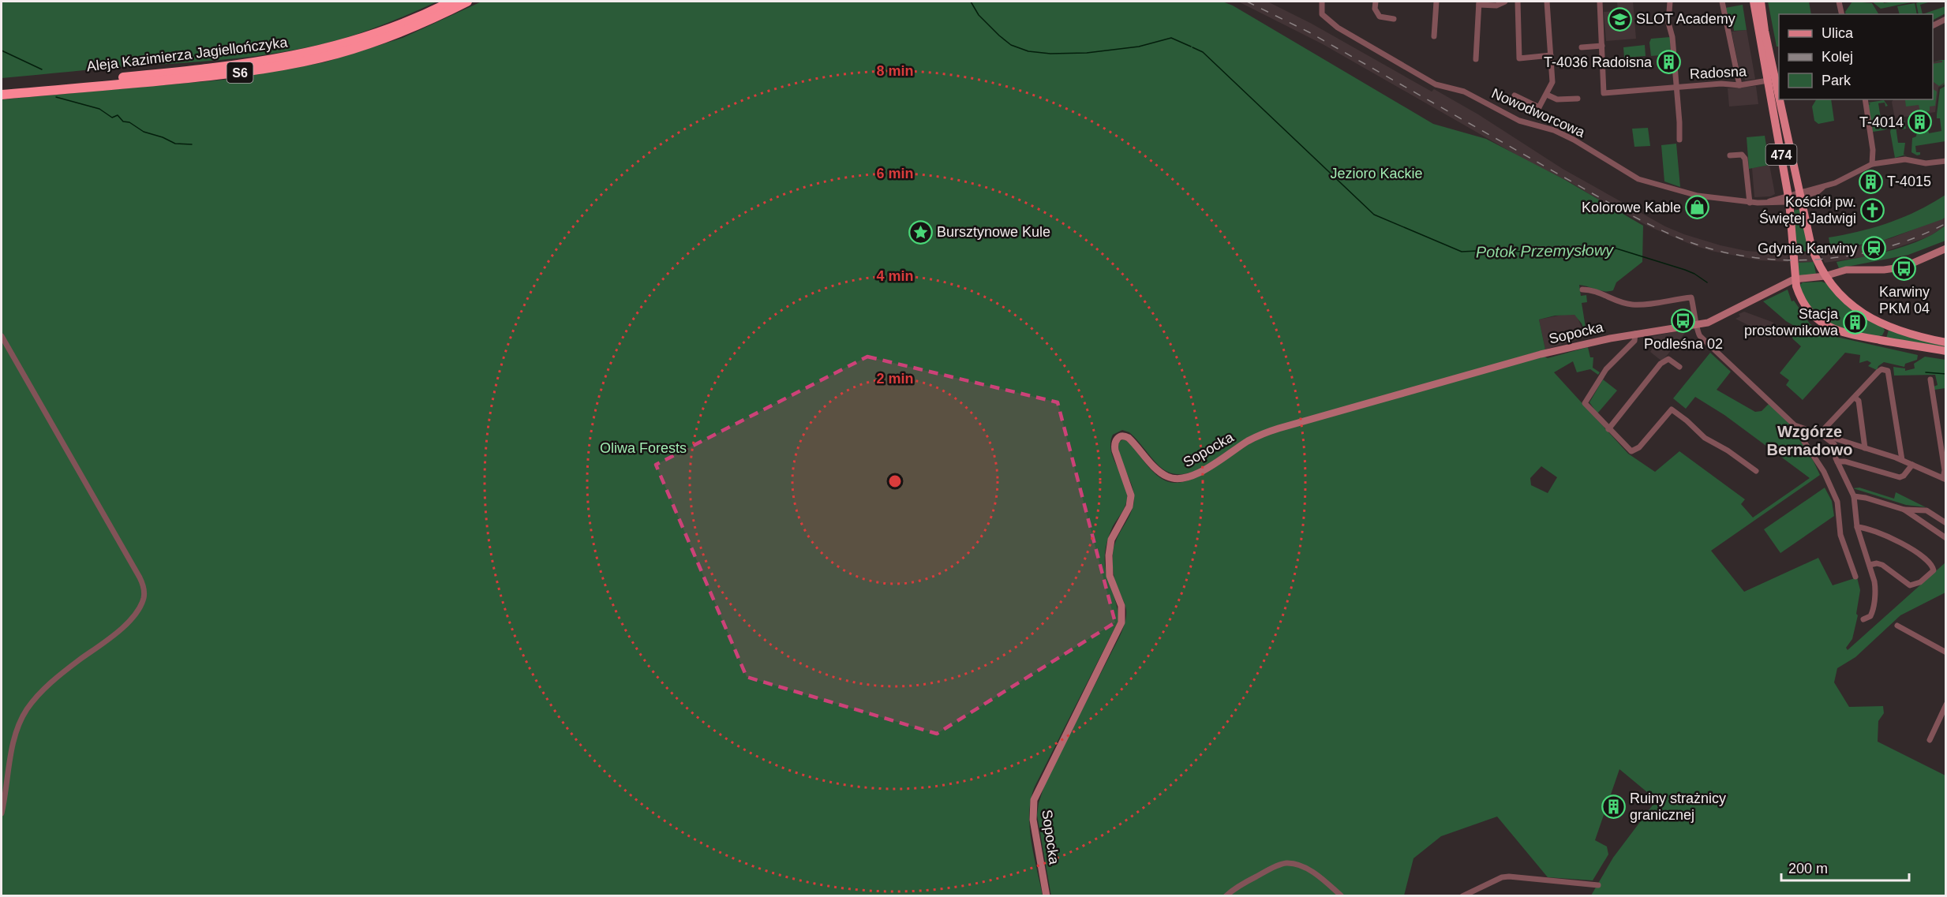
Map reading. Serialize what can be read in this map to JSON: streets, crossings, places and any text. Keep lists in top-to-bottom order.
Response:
{
  "streets": {
    "highway": ["Aleja Kazimierza Jagiellończyka", "S6"],
    "main road": ["474", "Sopocka"],
    "street": ["Radosna", "Nowodworcowa"]
  },
  "crossings": [
    ["Radosna", "474"],
    ["Nowodworcowa", "474"],
    ["474", "Sopocka"]
  ],
  "districts": ["Wzgórze Bernadowo"],
  "water": ["Potok Przemysłowy"],
  "parks": ["Jezioro Kackie", "Oliwa Forests"],
  "places": {
    "school or university": ["SLOT Academy"],
    "building": [
      "T-4036 Radoisna",
      "T-4014",
      "T-4015",
      "Stacja prostownikowa",
      "Ruiny strażnicy granicznej"
    ],
    "shop": ["Kolorowe Kable"],
    "church": ["Kościół pw. Świętej Jadwigi"],
    "place": ["Bursztynowe Kule"],
    "station": ["Gdynia Karwiny"],
    "bus stop": ["Karwiny PKM 04", "Podleśna 02"]
  },
  "legend": ["Ulica", "Kolej", "Park"],
  "scale_bar": "200 m",
  "rings": [
    "8 min",
    "6 min",
    "4 min",
    "2 min"
  ]
}
